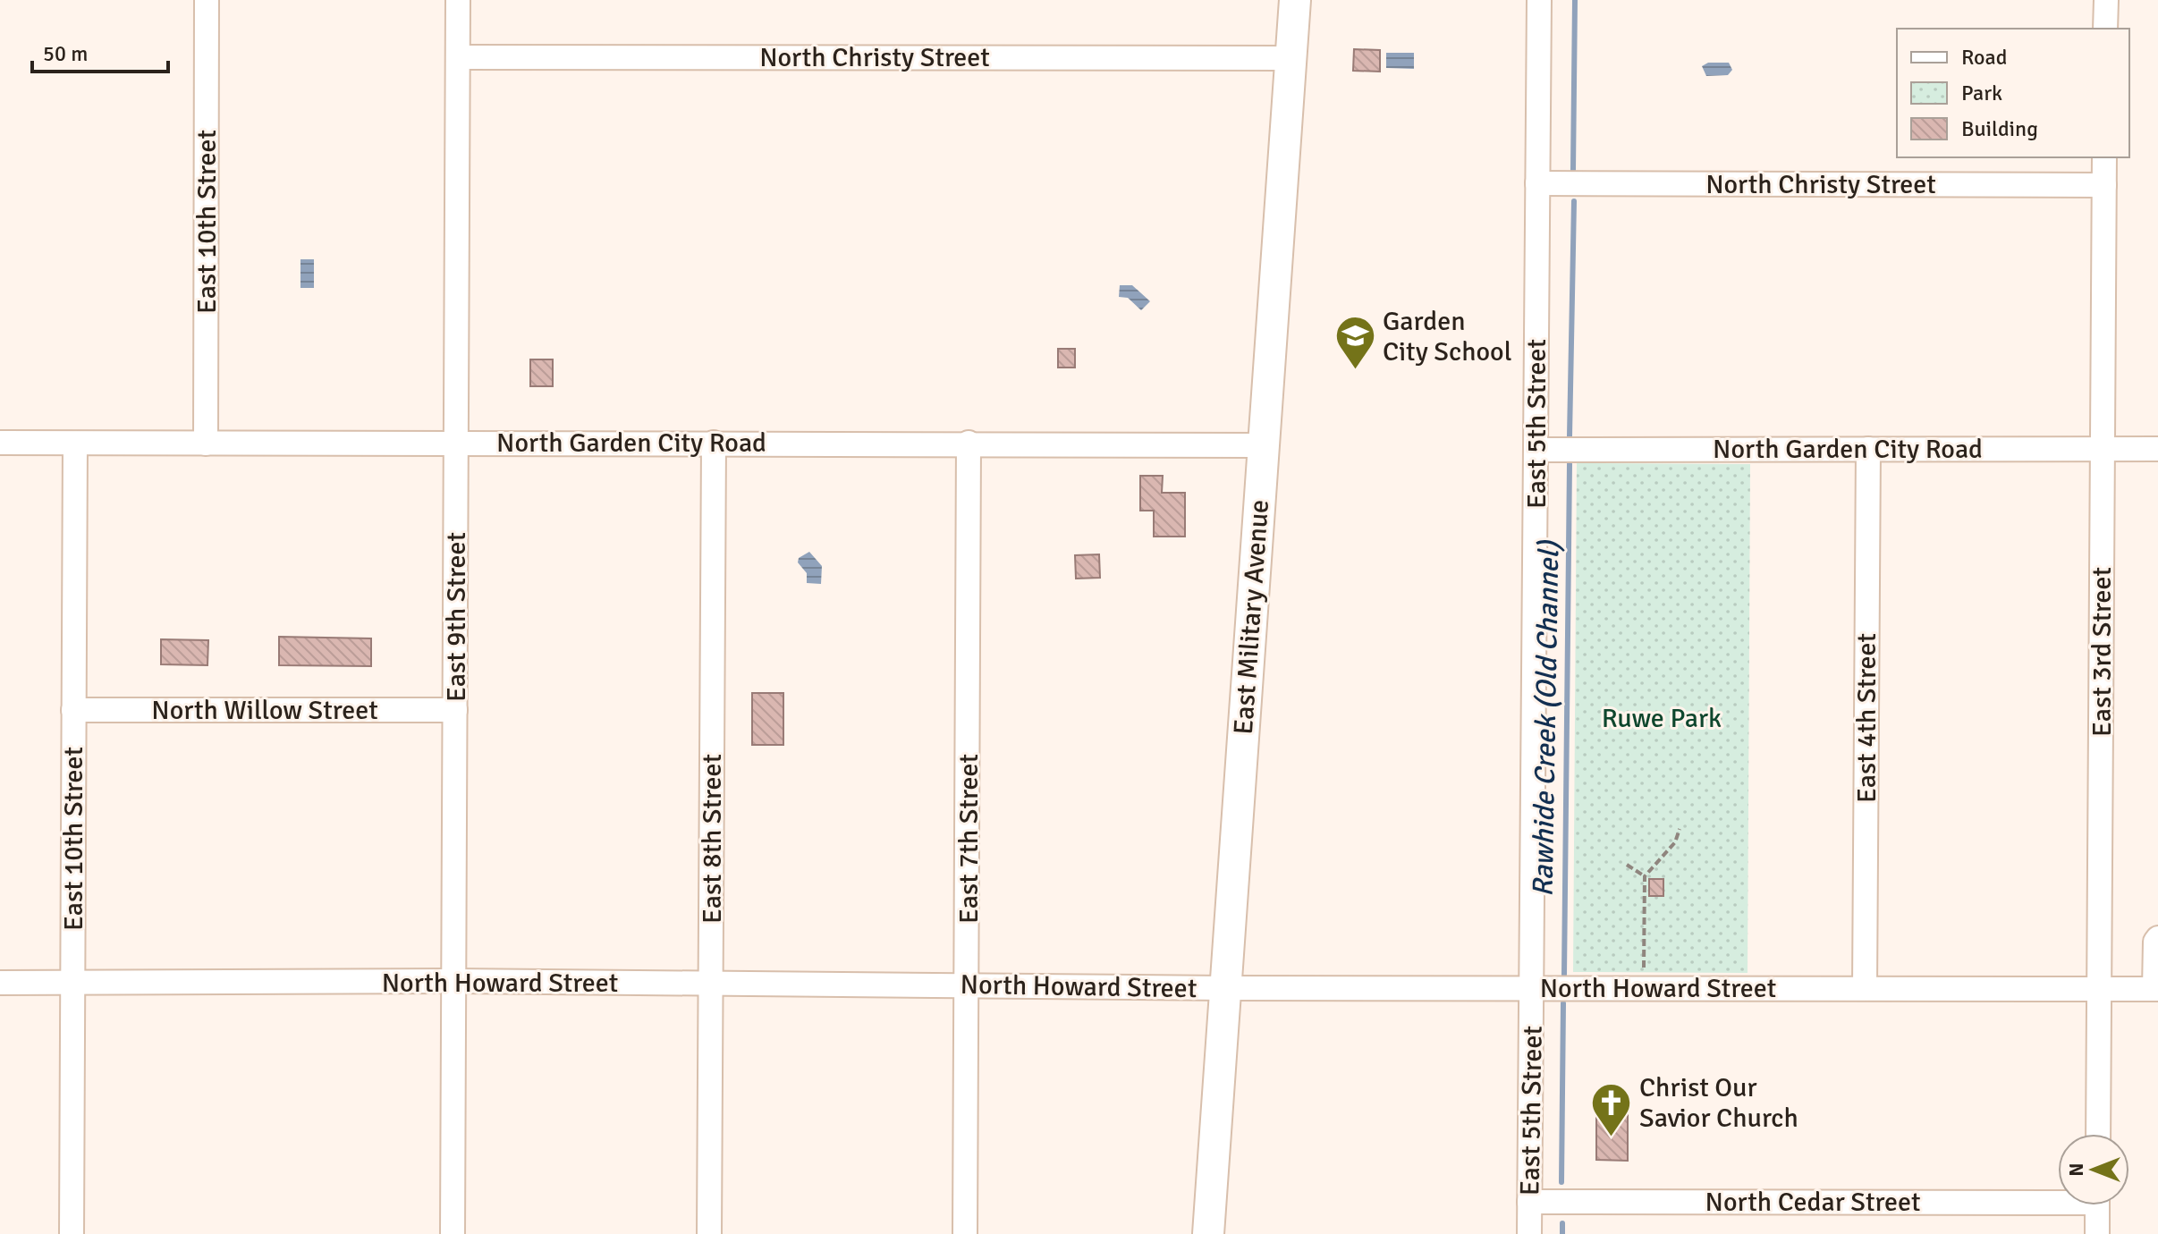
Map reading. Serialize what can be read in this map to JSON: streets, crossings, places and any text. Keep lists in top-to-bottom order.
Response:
{
  "streets": {
    "main road": ["East Military Avenue"],
    "street": [
      "North Christy Street",
      "East 10th Street",
      "East 5th Street",
      "North Garden City Road",
      "East 9th Street",
      "East 3rd Street",
      "North Willow Street",
      "East 4th Street",
      "East 8th Street",
      "East 7th Street",
      "North Howard Street",
      "North Cedar Street"
    ]
  },
  "crossings": [
    ["North Christy Street", "East 5th Street"],
    ["North Christy Street", "East 9th Street"],
    ["North Christy Street", "East Military Avenue"],
    ["North Christy Street", "East 3rd Street"],
    ["East 10th Street", "North Garden City Road"],
    ["East 10th Street", "North Willow Street"],
    ["East 10th Street", "North Howard Street"],
    ["East 5th Street", "North Garden City Road"],
    ["East 5th Street", "North Howard Street"],
    ["East 5th Street", "North Cedar Street"],
    ["North Garden City Road", "East 9th Street"],
    ["North Garden City Road", "East Military Avenue"],
    ["North Garden City Road", "East 3rd Street"],
    ["North Garden City Road", "East 4th Street"],
    ["North Garden City Road", "East 8th Street"],
    ["North Garden City Road", "East 7th Street"],
    ["East 9th Street", "North Willow Street"],
    ["East 9th Street", "North Howard Street"],
    ["East Military Avenue", "North Howard Street"],
    ["East 3rd Street", "North Howard Street"],
    ["East 4th Street", "North Howard Street"],
    ["East 8th Street", "North Howard Street"],
    ["East 7th Street", "North Howard Street"]
  ],
  "water": ["Rawhide Creek (Old Channel)"],
  "parks": ["Ruwe Park"],
  "places": {
    "school or university": ["Garden City School"],
    "church": ["Christ Our Savior Church"]
  },
  "legend": ["Road", "Park", "Building"],
  "scale_bar": "50 m",
  "north": "left"
}
